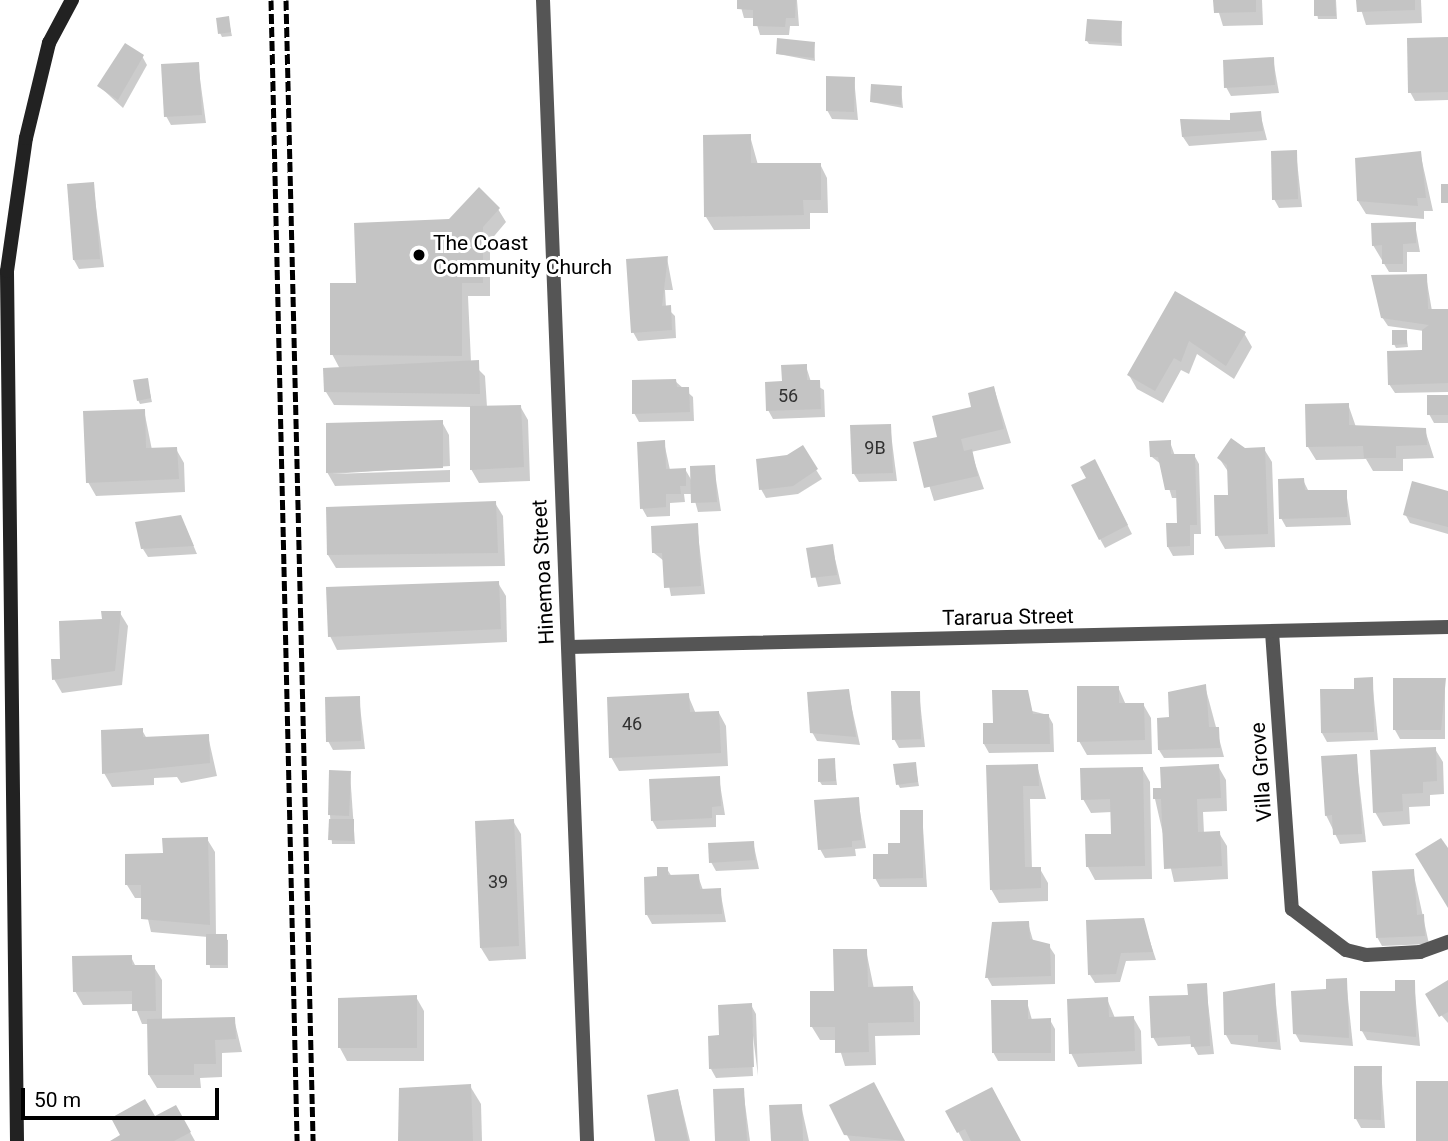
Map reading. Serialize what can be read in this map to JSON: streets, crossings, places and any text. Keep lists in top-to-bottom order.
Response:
{
  "streets": {
    "street": ["Hinemoa Street", "Tararua Street", "Villa Grove"]
  },
  "crossings": [
    ["Hinemoa Street", "Tararua Street"],
    ["Tararua Street", "Villa Grove"]
  ],
  "places": ["The Coast Community Church"],
  "house_numbers": [
    "56",
    "9B",
    "46",
    "39"
  ],
  "scale_bar": "50 m"
}
